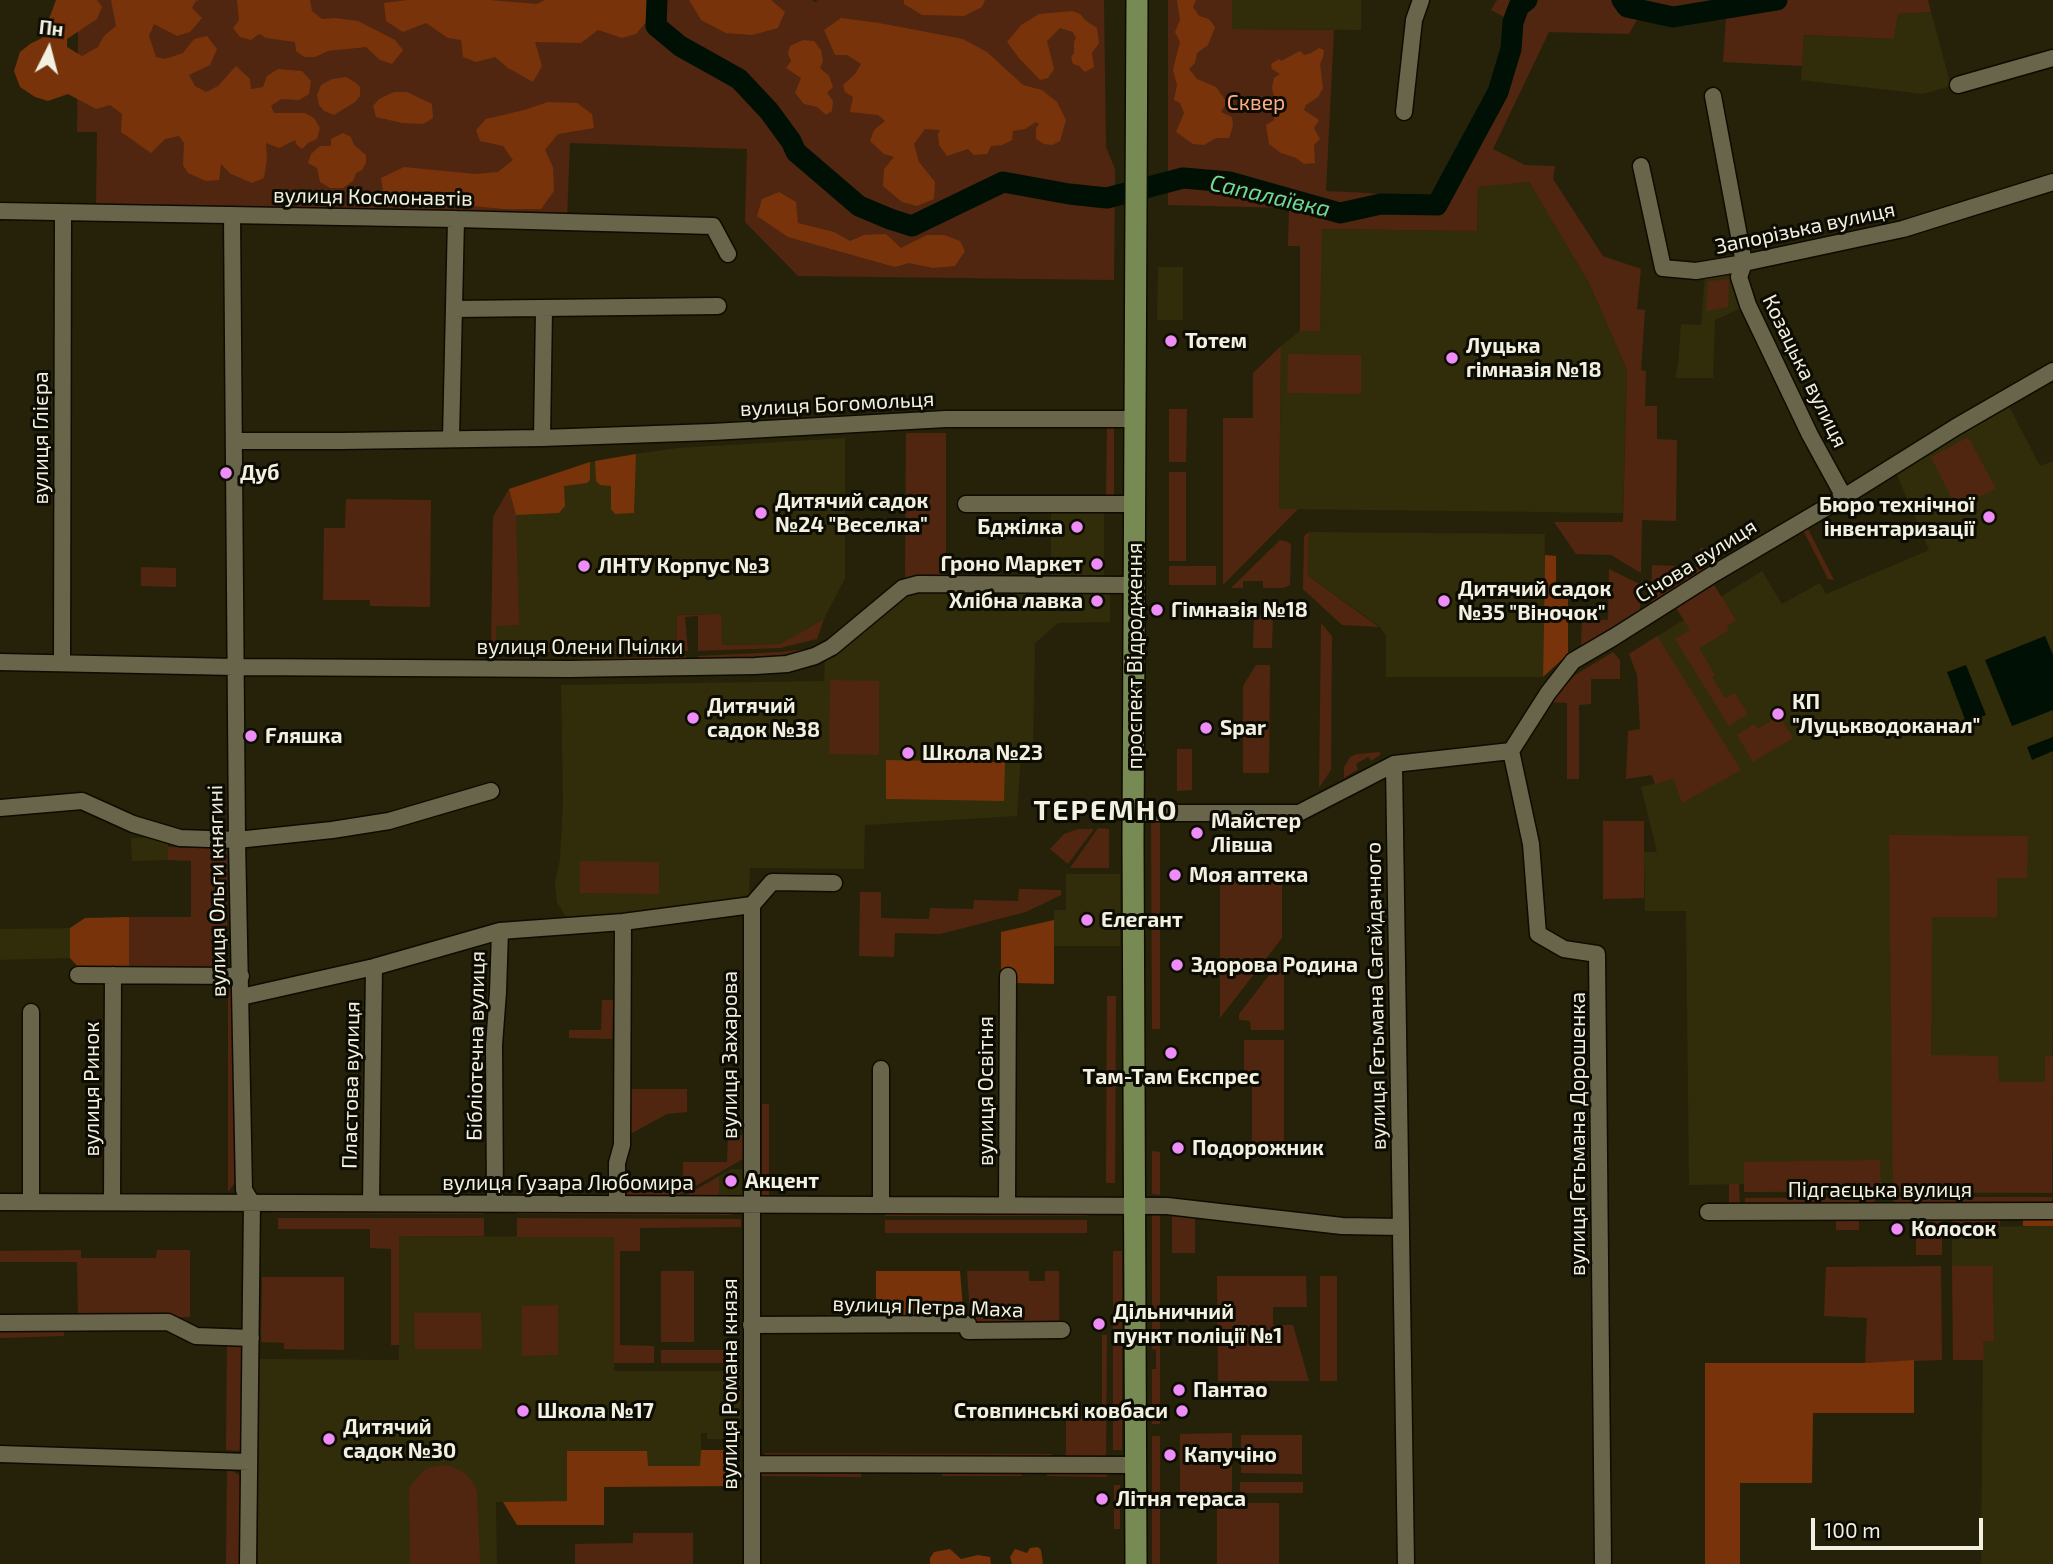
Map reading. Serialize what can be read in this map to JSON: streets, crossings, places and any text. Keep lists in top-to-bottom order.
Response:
{
  "streets": {
    "main road": ["проспект Відродження"],
    "street": [
      "вулиця Космонавтів",
      "Запорізька вулиця",
      "Козацька вулиця",
      "вулиця Богомольця",
      "вулиця Глієра",
      "Січова вулиця",
      "вулиця Олени Пчілки",
      "вулиця Ольги княгині",
      "вулиця Гетьмана Сагайдачного",
      "Бібліотечна вулиця",
      "вулиця Захарова",
      "Пластова вулиця",
      "вулиця Ринок",
      "вулиця Освітня",
      "вулиця Гетьмана Дорошенка",
      "вулиця Гузара Любомира",
      "Підгаєцька вулиця",
      "вулиця Петра Маха",
      "вулиця Романа князя"
    ]
  },
  "crossings": [
    ["вулиця Космонавтів", "вулиця Глієра"],
    ["вулиця Космонавтів", "вулиця Ольги княгині"],
    ["Запорізька вулиця", "Козацька вулиця"],
    ["Козацька вулиця", "Січова вулиця"],
    ["вулиця Богомольця", "проспект Відродження"],
    ["вулиця Богомольця", "вулиця Ольги княгині"],
    ["вулиця Глієра", "вулиця Олени Пчілки"],
    ["Січова вулиця", "вулиця Гетьмана Дорошенка"],
    ["вулиця Олени Пчілки", "проспект Відродження"],
    ["вулиця Олени Пчілки", "вулиця Ольги княгині"],
    ["проспект Відродження", "вулиця Гузара Любомира"],
    ["вулиця Ольги княгині", "вулиця Гузара Любомира"],
    ["Бібліотечна вулиця", "вулиця Гузара Любомира"],
    ["вулиця Захарова", "вулиця Гузара Любомира"],
    ["вулиця Захарова", "вулиця Романа князя"],
    ["Пластова вулиця", "вулиця Гузара Любомира"],
    ["вулиця Ринок", "вулиця Гузара Любомира"],
    ["вулиця Освітня", "вулиця Гузара Любомира"],
    ["вулиця Гузара Любомира", "вулиця Романа князя"],
    ["вулиця Петра Маха", "вулиця Романа князя"]
  ],
  "districts": ["ТЕРЕМНО"],
  "water": ["Сапалаївка"],
  "parks": ["Сквер"],
  "places": [
    "Тотем",
    "Луцька гімназія №18",
    "Дуб",
    "Дитячий садок №24 \"Веселка\"",
    "Бюро технічної інвентаризації",
    "Бджілка",
    "Гроно Маркет",
    "ЛНТУ Корпус №3",
    "Хлібна лавка",
    "Дитячий садок №35 \"Віночок\"",
    "Гімназія №18",
    "КП \"Луцькводоканал\"",
    "Дитячий садок №38",
    "Spar",
    "Fляшка",
    "Школа №23",
    "Майстер Лівша",
    "Моя аптека",
    "Елегант",
    "Здорова Родина",
    "Там-Там Експрес",
    "Подорожник",
    "Акцент",
    "Колосок",
    "Дільничний пункт поліції №1",
    "Пантао",
    "Школа №17",
    "Стовпинські ковбаси",
    "Дитячий садок №30",
    "Капучіно",
    "Літня тераса"
  ],
  "scale_bar": "100 m",
  "north": "top"
}
